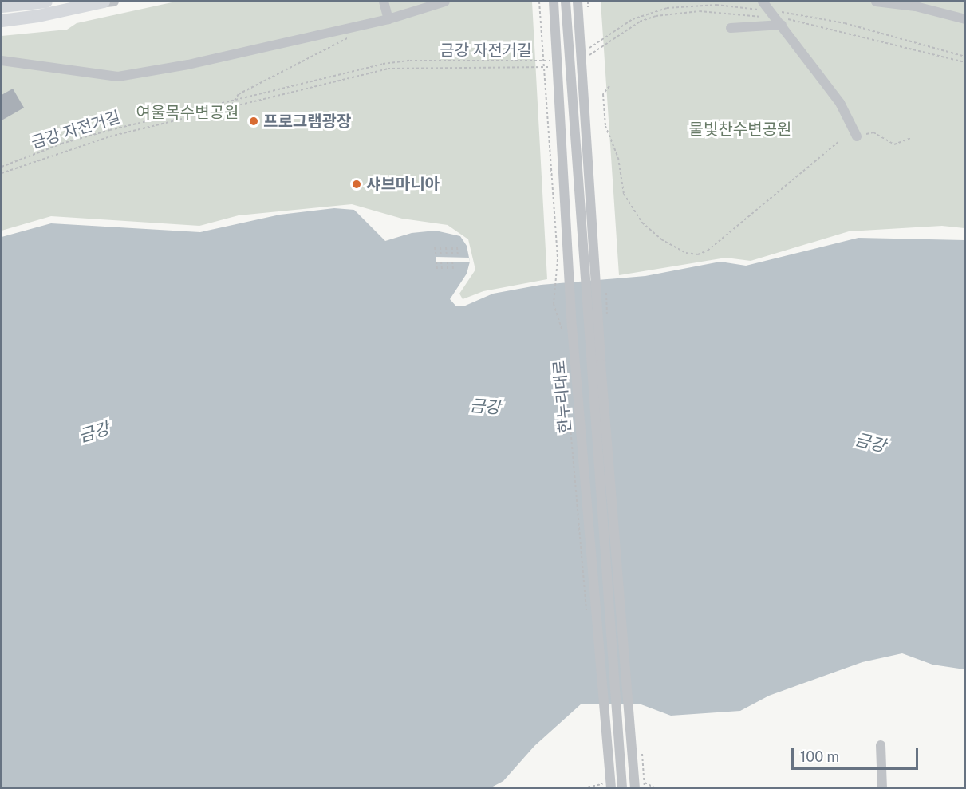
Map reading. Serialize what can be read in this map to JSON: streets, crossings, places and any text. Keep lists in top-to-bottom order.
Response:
{
  "streets": {
    "street": ["한누리대로"],
    "path": ["금강 자전거길"]
  },
  "water": ["금강"],
  "parks": ["여울목수변공원", "물빛찬수변공원"],
  "places": ["프로그램광장", "샤브마니아"],
  "scale_bar": "100 m"
}
